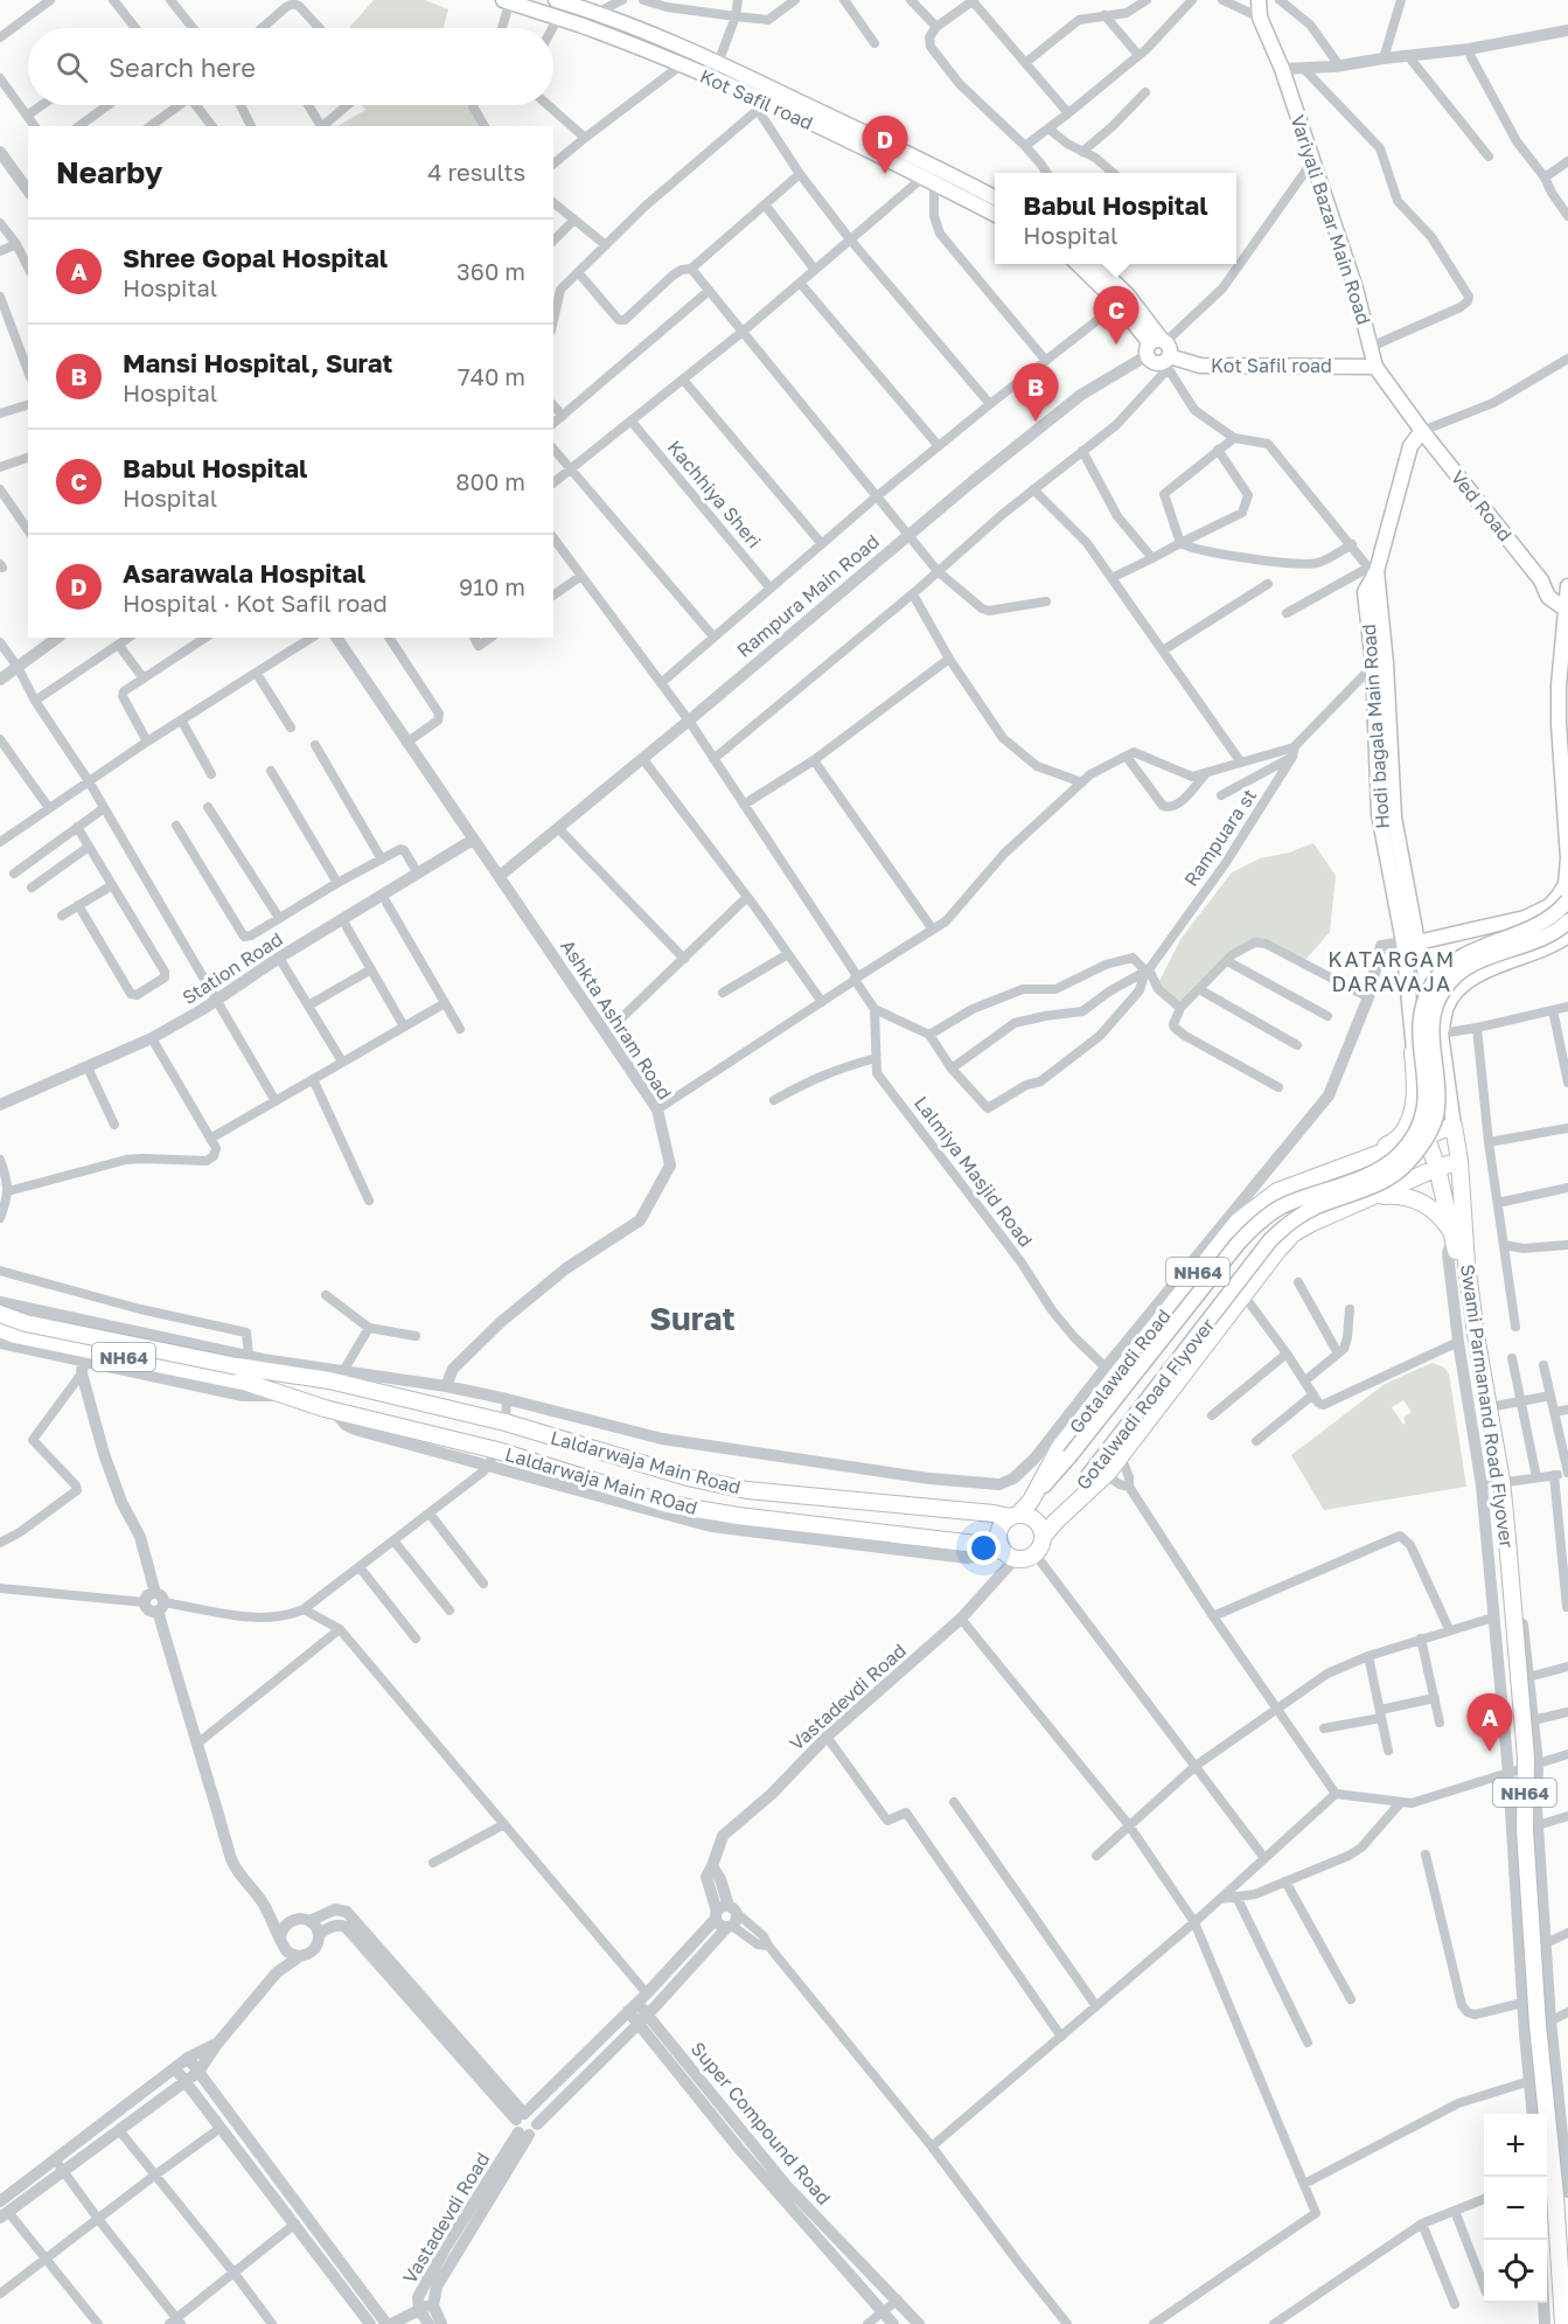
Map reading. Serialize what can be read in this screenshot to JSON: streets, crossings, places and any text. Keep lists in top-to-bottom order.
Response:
{
  "streets": {
    "highway": [
      "NH64",
      "Gotalawadi Road",
      "Swami Parmanand Road Flyover",
      "Laldarwaja Main Road",
      "Laldarwaja Main ROad"
    ],
    "main road": [
      "Kot Safil road",
      "Variyali Bazar Main Road",
      "Ved Road",
      "Hodi bagala Main Road",
      "Gotalwadi Road Flyover"
    ],
    "street": [
      "Kachhiya Sheri",
      "Rampura Main Road",
      "Rampuara st",
      "Station Road",
      "Ashkta Ashram Road",
      "Lalmiya Masjid Road",
      "Vastadevdi Road",
      "Super Compound Road"
    ]
  },
  "crossings": [
    ["Kot Safil road", "Variyali Bazar Main Road"],
    ["Kot Safil road", "Rampura Main Road"],
    ["Variyali Bazar Main Road", "Ved Road"],
    ["Variyali Bazar Main Road", "Hodi bagala Main Road"],
    ["Ved Road", "Hodi bagala Main Road"],
    ["Rampura Main Road", "Ashkta Ashram Road"],
    ["Hodi bagala Main Road", "NH64"],
    ["Hodi bagala Main Road", "Gotalawadi Road"],
    ["Station Road", "Ashkta Ashram Road"],
    ["NH64", "Gotalawadi Road"],
    ["NH64", "Gotalwadi Road Flyover"],
    ["NH64", "Swami Parmanand Road Flyover"],
    ["NH64", "Laldarwaja Main Road"],
    ["NH64", "Laldarwaja Main ROad"],
    ["NH64", "Vastadevdi Road"],
    ["Gotalawadi Road", "Gotalwadi Road Flyover"],
    ["Gotalawadi Road", "Laldarwaja Main Road"],
    ["Gotalawadi Road", "Laldarwaja Main ROad"],
    ["Gotalawadi Road", "Vastadevdi Road"],
    ["Laldarwaja Main Road", "Laldarwaja Main ROad"],
    ["Laldarwaja Main Road", "Vastadevdi Road"],
    ["Laldarwaja Main ROad", "Vastadevdi Road"],
    ["Vastadevdi Road", "Super Compound Road"]
  ],
  "districts": ["KATARGAM DARAVAJA", "Surat"],
  "page": {
    "search": "Search here",
    "pins": [
      "D",
      "C",
      "B",
      "A"
    ],
    "heading": ["Nearby", "4 results"],
    "popup": ["Babul Hospital", "Hospital"],
    "list": [
      {
        "mark": "A",
        "name": "Shree Gopal Hospital",
        "note": "Hospital",
        "value": "360 m"
      },
      {
        "mark": "B",
        "name": "Mansi Hospital, Surat",
        "note": "Hospital",
        "value": "740 m"
      },
      {
        "mark": "C",
        "name": "Babul Hospital",
        "note": "Hospital",
        "value": "800 m"
      },
      {
        "mark": "D",
        "name": "Asarawala Hospital",
        "note": "Hospital · Kot Safil road",
        "value": "910 m"
      }
    ],
    "map_buttons": ["+", "−"]
  }
}
